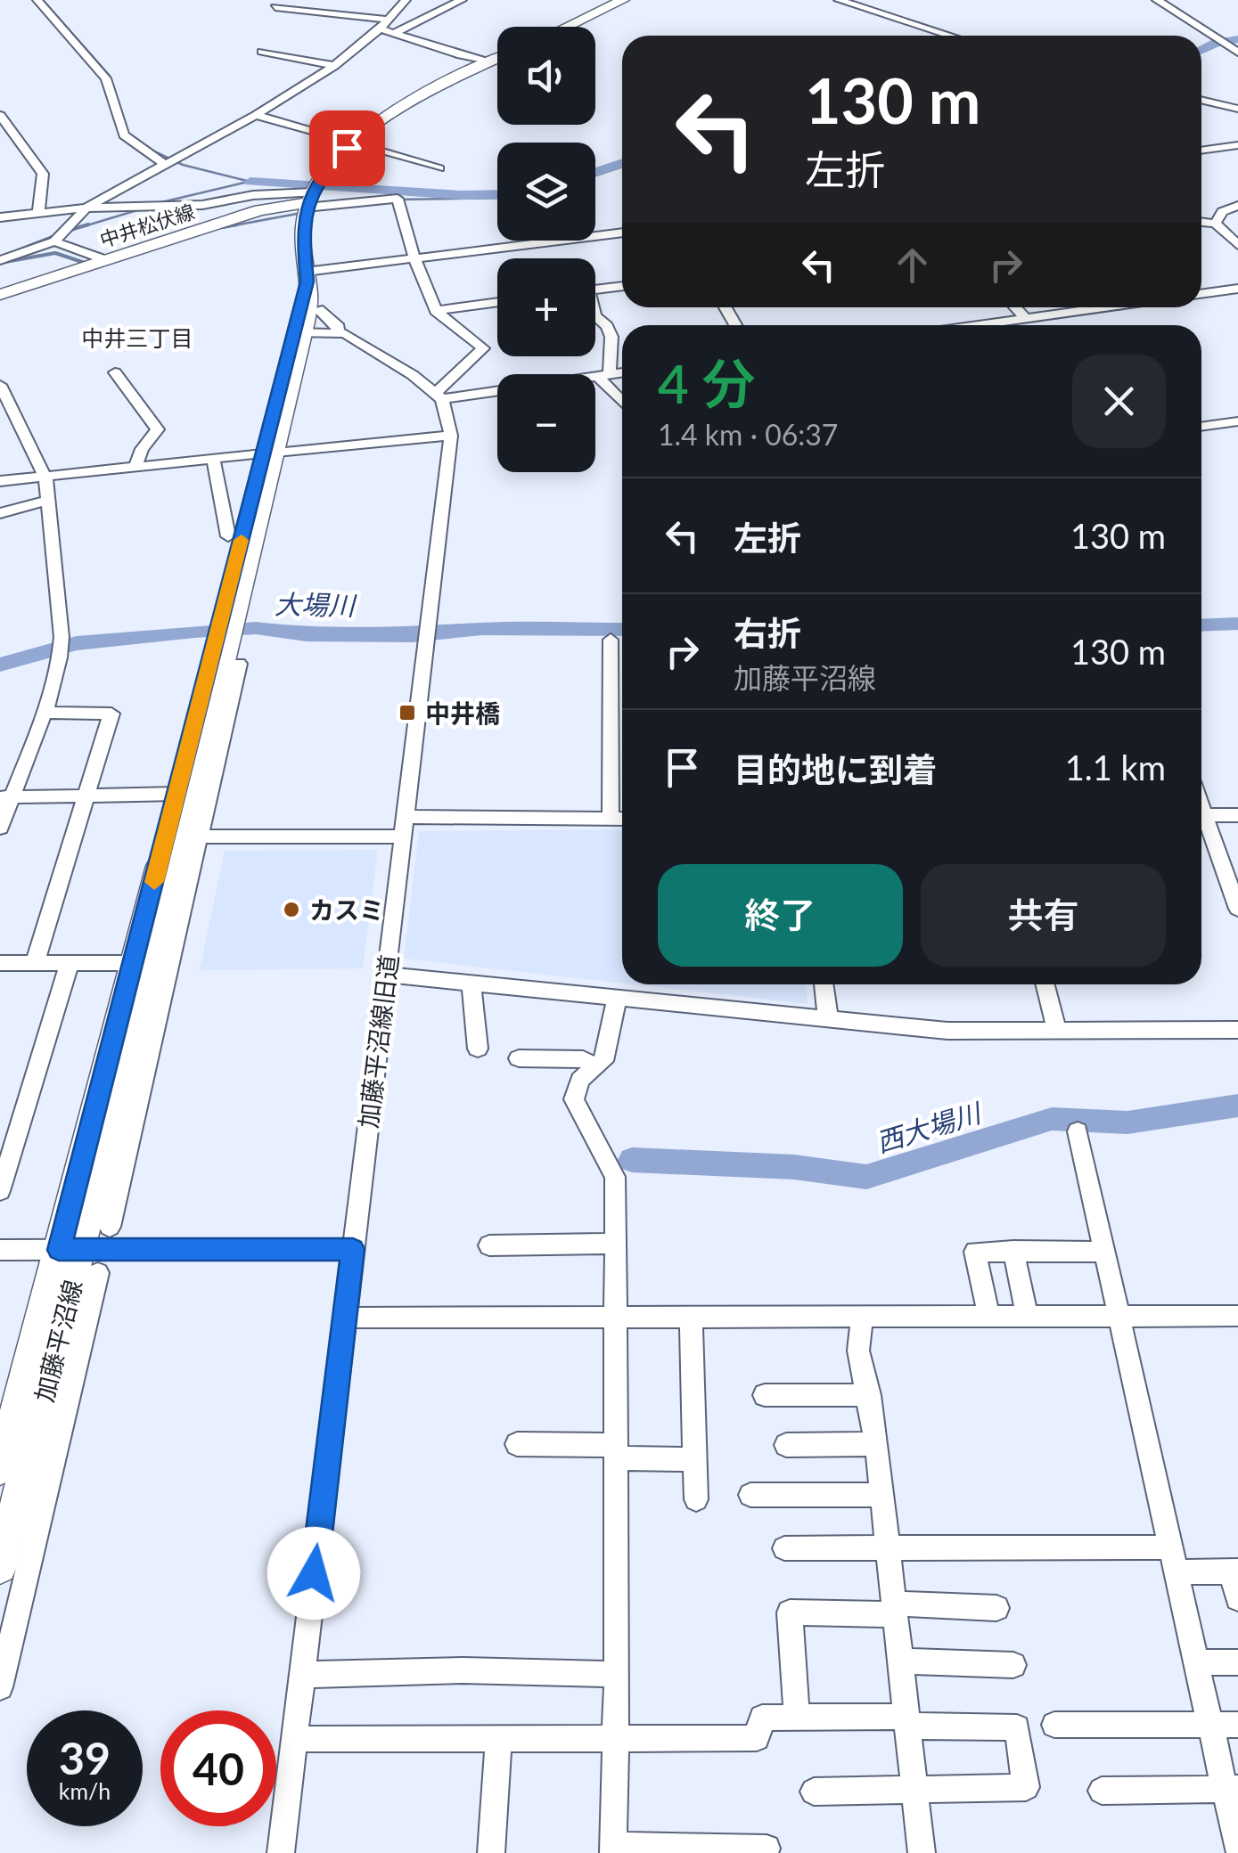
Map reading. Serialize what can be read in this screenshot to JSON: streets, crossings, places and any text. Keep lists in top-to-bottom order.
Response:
{
  "streets": {
    "main road": ["中井松伏線", "加藤平沼線"],
    "street": ["加藤平沼線旧道"]
  },
  "crossings": [
    ["中井松伏線", "加藤平沼線"]
  ],
  "districts": ["中井三丁目"],
  "water": ["大場川", "西大場川"],
  "places": {
    "transit": ["中井橋"],
    "other": ["カスミ"]
  },
  "page": {
    "map_buttons": ["+", "−"],
    "turn": ["130 m", "左折"],
    "heading": ["4 分", "1.4 km · 06:37"],
    "list": [
      {
        "name": "左折",
        "value": "130 m"
      },
      {
        "name": "右折",
        "note": "加藤平沼線",
        "value": "130 m"
      },
      {
        "name": "目的地に到着",
        "value": "1.1 km"
      }
    ],
    "buttons": ["終了", "共有"],
    "speed": "39 km/h",
    "limit": "40"
  }
}
